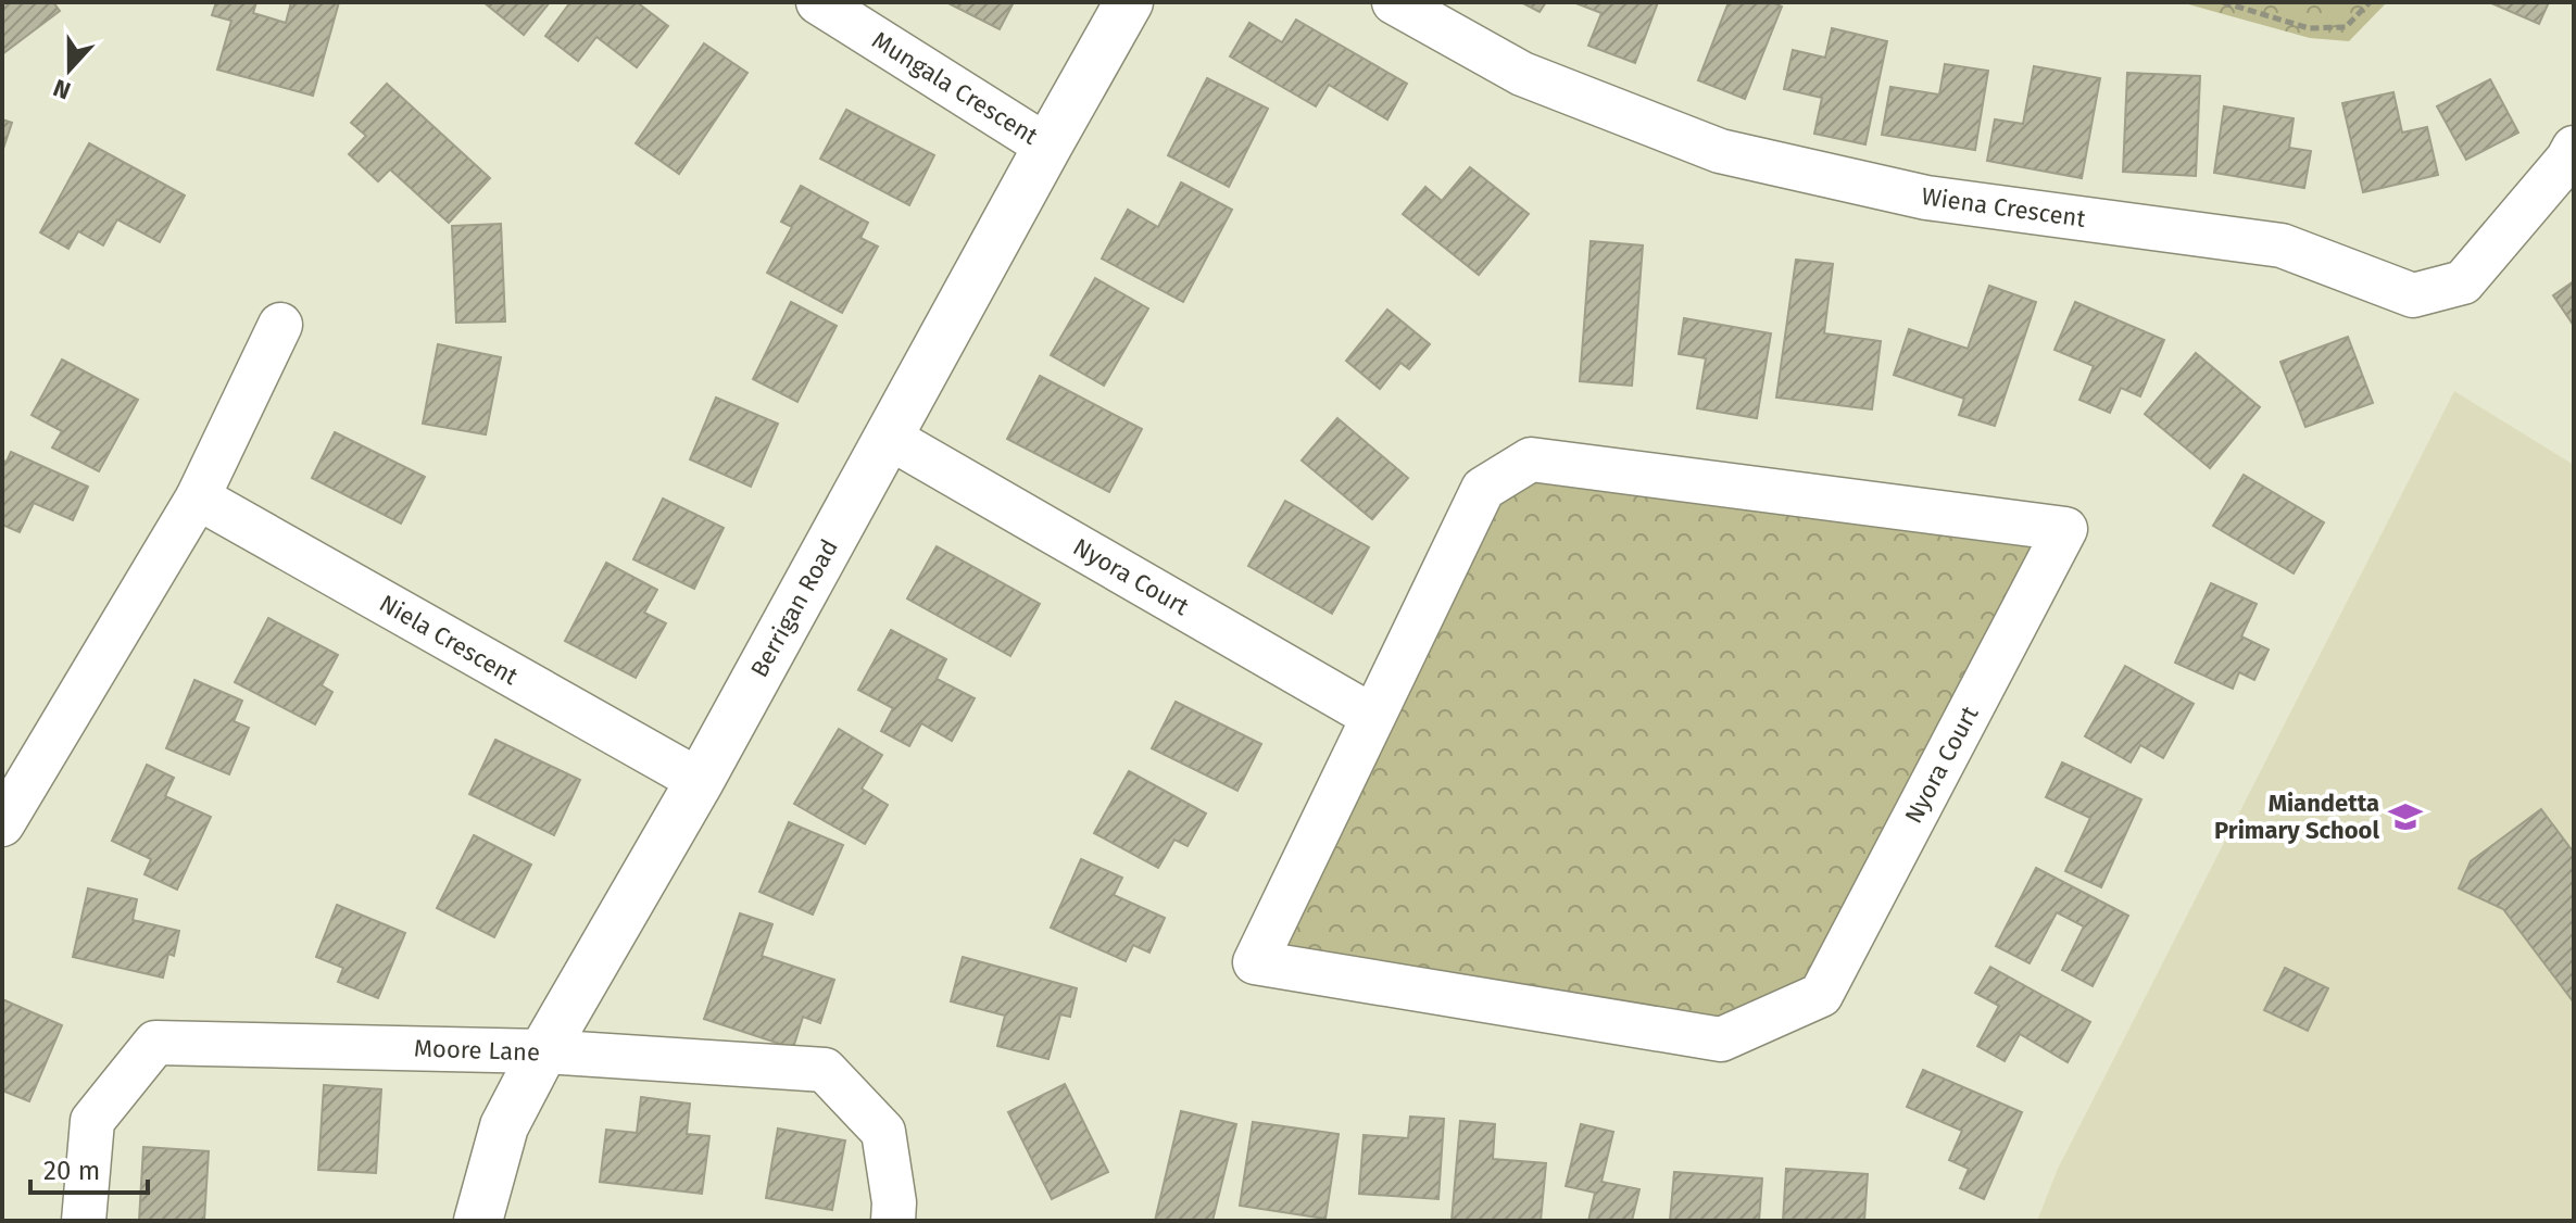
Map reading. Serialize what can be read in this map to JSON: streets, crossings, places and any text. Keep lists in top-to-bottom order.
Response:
{
  "streets": {
    "street": [
      "Mungala Crescent",
      "Wiena Crescent",
      "Nyora Court",
      "Berrigan Road",
      "Niela Crescent",
      "Moore Lane"
    ]
  },
  "crossings": [
    ["Mungala Crescent", "Berrigan Road"],
    ["Nyora Court", "Berrigan Road"],
    ["Berrigan Road", "Niela Crescent"],
    ["Berrigan Road", "Moore Lane"]
  ],
  "places": {
    "school or university": ["Miandetta Primary School"]
  },
  "scale_bar": "20 m",
  "north": "bottom"
}
